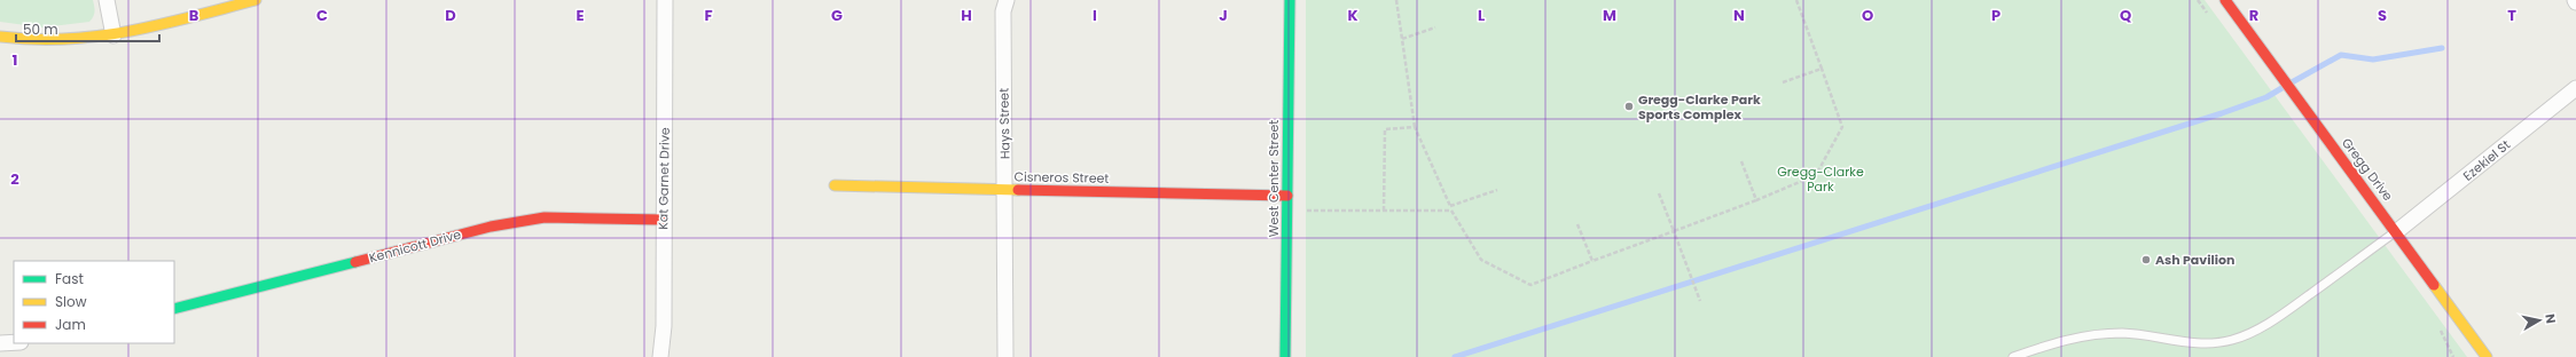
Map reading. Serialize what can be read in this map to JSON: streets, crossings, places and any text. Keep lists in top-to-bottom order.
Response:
{
  "streets": {
    "street": [
      "Hays Street",
      "Ezekiel St",
      "Gregg Drive",
      "Cisneros Street",
      "Kat Garnet Drive",
      "West Center Street",
      "Kennicott Drive"
    ]
  },
  "crossings": [
    ["Hays Street", "Cisneros Street"],
    ["Ezekiel St", "Gregg Drive"],
    ["Cisneros Street", "West Center Street"],
    ["Kat Garnet Drive", "Kennicott Drive"]
  ],
  "parks": ["Gregg-Clarke Park"],
  "places": ["Gregg-Clarke Park Sports Complex", "Ash Pavilion"],
  "legend": ["Fast", "Slow", "Jam"],
  "scale_bar": "50 m",
  "north": "right",
  "grid": {
    "columns": [
      "B",
      "C",
      "D",
      "E",
      "F",
      "G",
      "H",
      "I",
      "J",
      "K",
      "L",
      "M",
      "N",
      "O",
      "P",
      "Q",
      "R",
      "S",
      "T"
    ],
    "rows": ["1", "2"]
  }
}
